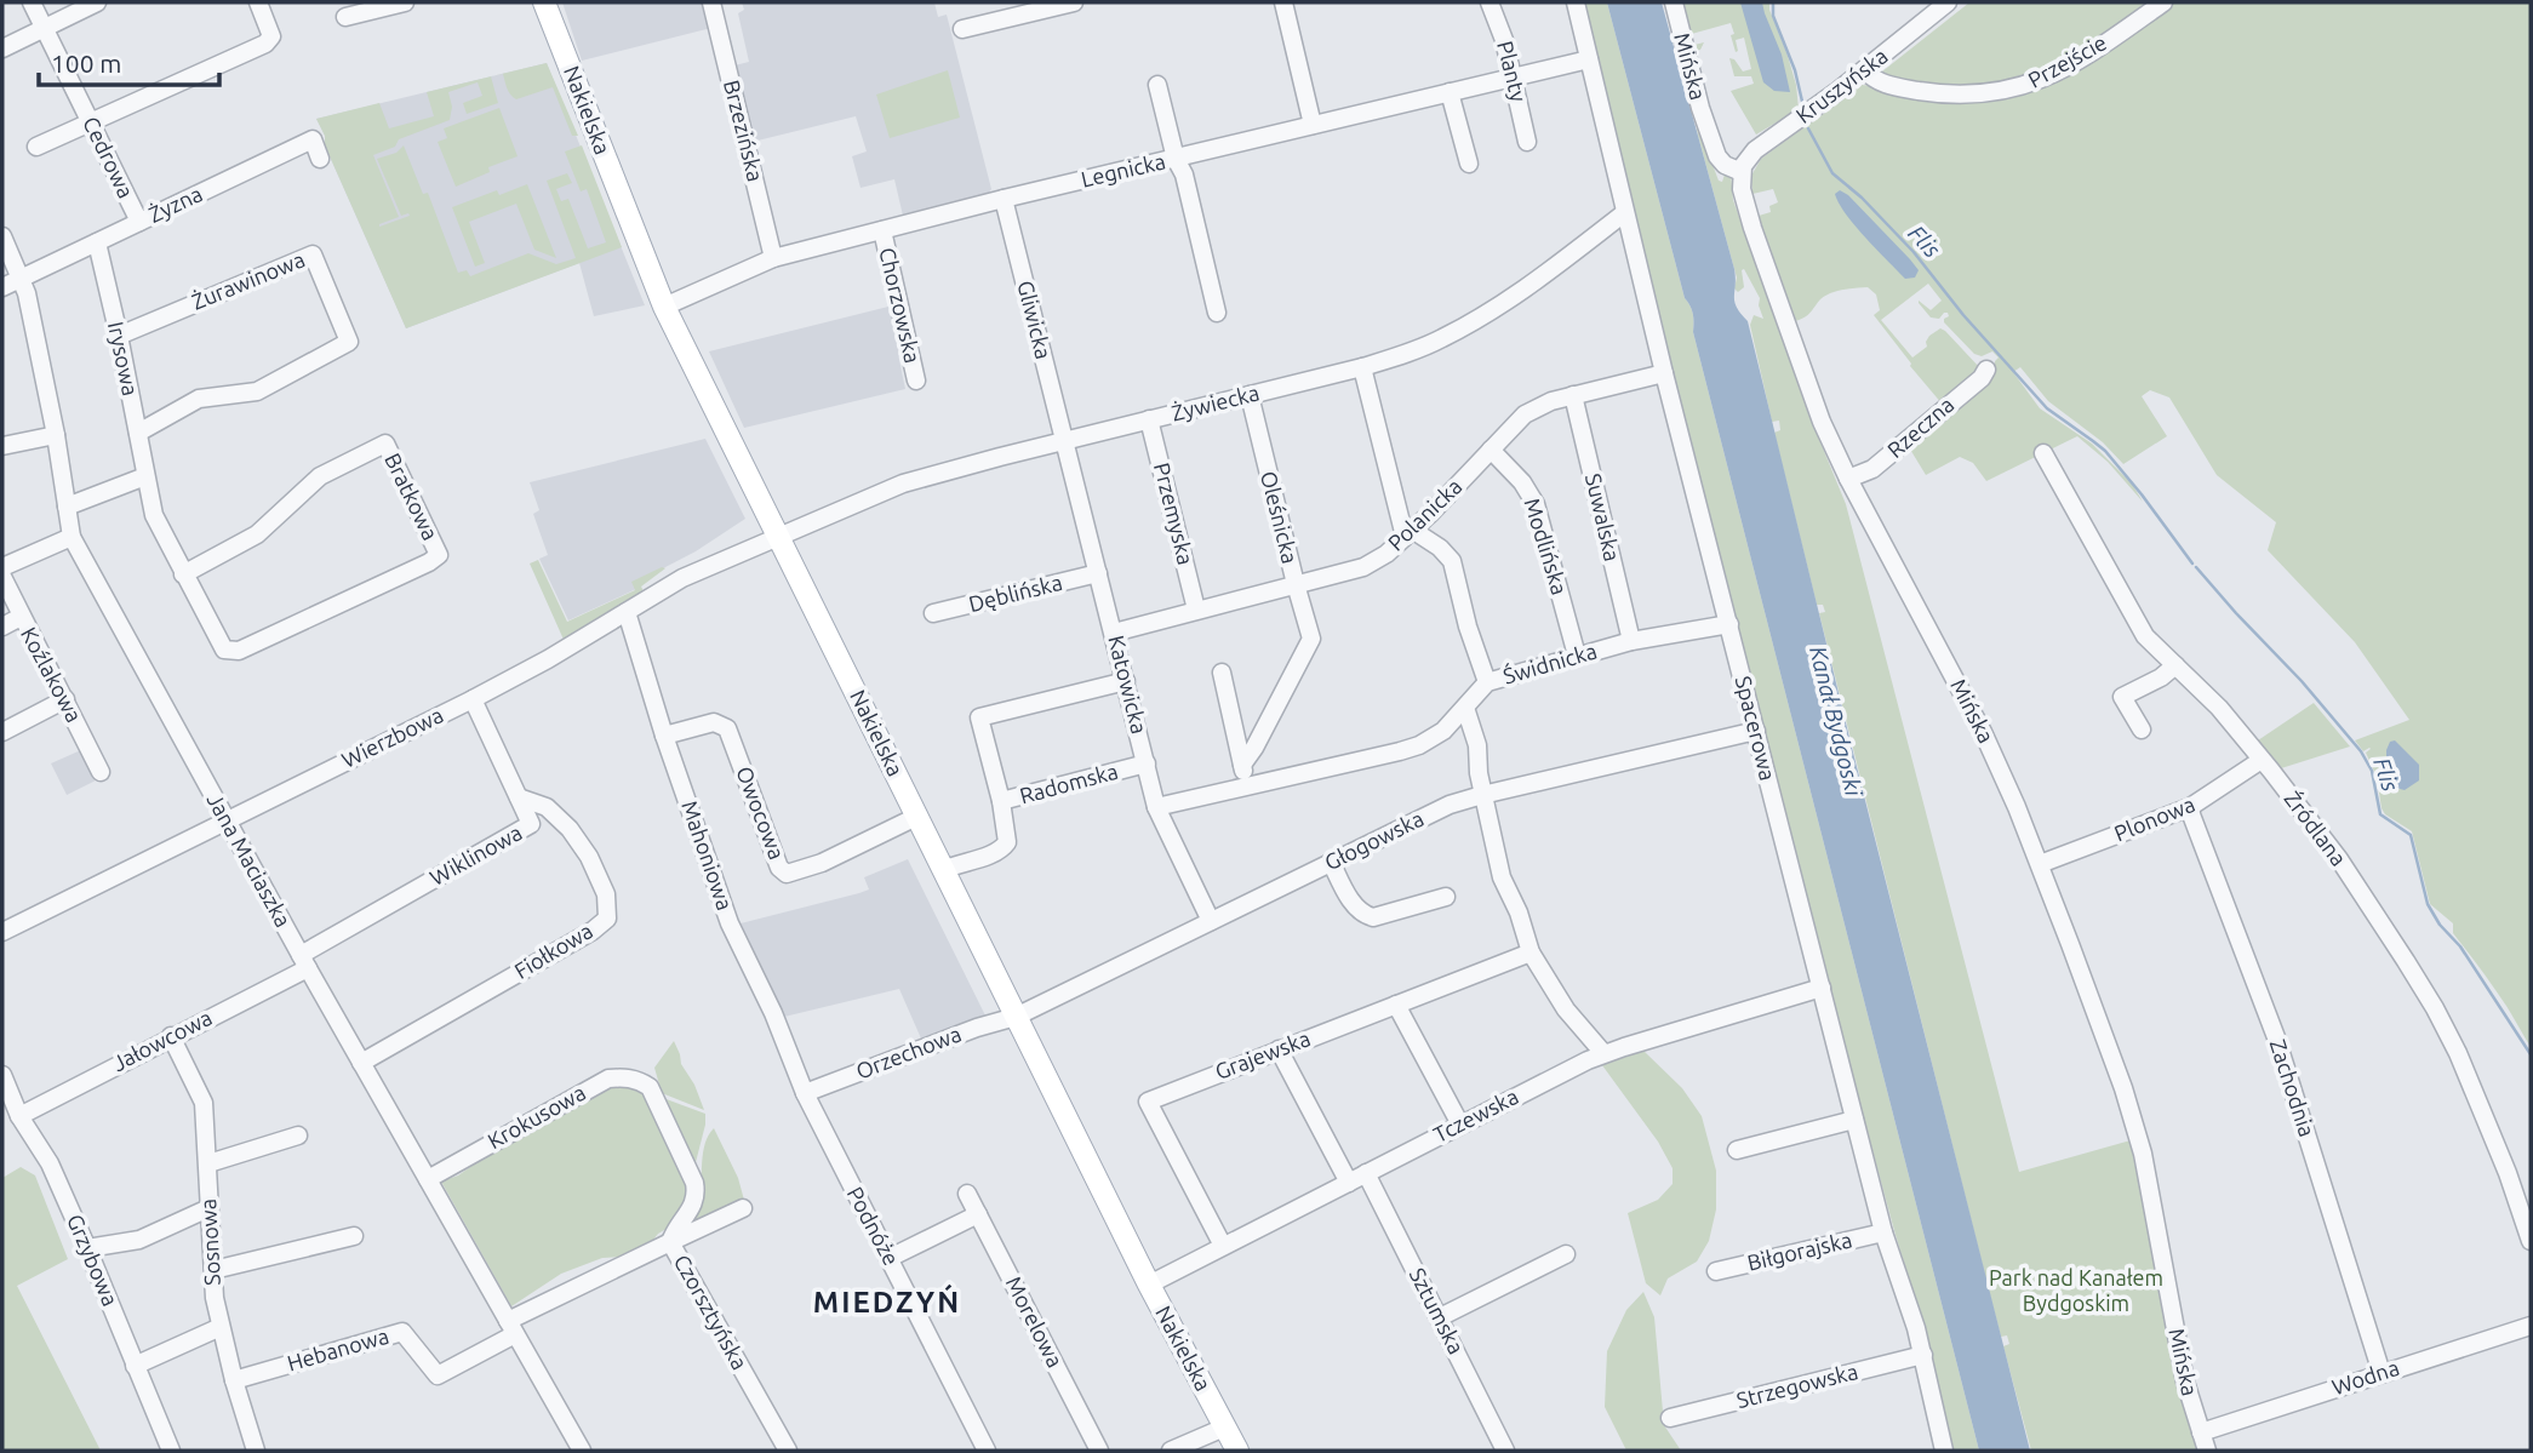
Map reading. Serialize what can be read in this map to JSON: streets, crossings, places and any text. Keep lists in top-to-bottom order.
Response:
{
  "streets": {
    "main road": ["Nakielska"],
    "street": [
      "Przejście",
      "Mińska",
      "Planty",
      "Kruszyńska",
      "Brzezińska",
      "Cedrowa",
      "Legnicka",
      "Żyzna",
      "Żurawinowa",
      "Chorzowska",
      "Gliwicka",
      "Irysowa",
      "Żywiecka",
      "Rzeczna",
      "Bratkowa",
      "Przemyska",
      "Polanicka",
      "Oleśnicka",
      "Suwalska",
      "Modlińska",
      "Dęblińska",
      "Świdnicka",
      "Koźlakowa",
      "Katowicka",
      "Spacerowa",
      "Wierzbowa",
      "Radomska",
      "Owocowa",
      "Plonowa",
      "Źródlana",
      "Głogowska",
      "Wiklinowa",
      "Mahoniowa",
      "Jana Maciaszka",
      "Fiołkowa",
      "Jałowcowa",
      "Orzechowa",
      "Grajewska",
      "Zachodnia",
      "Tczewska",
      "Krokusowa",
      "Podnóże",
      "Sosnowa",
      "Biłgorajska",
      "Grzybowa",
      "Sztumska",
      "Czorsztyńska",
      "Morelowa",
      "Hebanowa",
      "Wodna",
      "Strzegowska"
    ]
  },
  "crossings": [
    ["Przejście", "Kruszyńska"],
    ["Mińska", "Kruszyńska"],
    ["Mińska", "Rzeczna"],
    ["Mińska", "Plonowa"],
    ["Mińska", "Wodna"],
    ["Planty", "Legnicka"],
    ["Nakielska", "Legnicka"],
    ["Nakielska", "Żywiecka"],
    ["Nakielska", "Wierzbowa"],
    ["Nakielska", "Radomska"],
    ["Nakielska", "Owocowa"],
    ["Nakielska", "Głogowska"],
    ["Nakielska", "Orzechowa"],
    ["Nakielska", "Tczewska"],
    ["Brzezińska", "Legnicka"],
    ["Cedrowa", "Żyzna"],
    ["Legnicka", "Chorzowska"],
    ["Legnicka", "Gliwicka"],
    ["Legnicka", "Spacerowa"],
    ["Żyzna", "Irysowa"],
    ["Żyzna", "Jana Maciaszka"],
    ["Żurawinowa", "Irysowa"],
    ["Gliwicka", "Żywiecka"],
    ["Gliwicka", "Katowicka"],
    ["Irysowa", "Bratkowa"],
    ["Żywiecka", "Przemyska"],
    ["Żywiecka", "Oleśnicka"],
    ["Żywiecka", "Katowicka"],
    ["Żywiecka", "Spacerowa"],
    ["Żywiecka", "Wierzbowa"],
    ["Przemyska", "Polanicka"],
    ["Polanicka", "Oleśnicka"],
    ["Polanicka", "Suwalska"],
    ["Polanicka", "Modlińska"],
    ["Polanicka", "Katowicka"],
    ["Polanicka", "Spacerowa"],
    ["Suwalska", "Świdnicka"],
    ["Modlińska", "Świdnicka"],
    ["Dęblińska", "Katowicka"],
    ["Świdnicka", "Katowicka"],
    ["Świdnicka", "Spacerowa"],
    ["Katowicka", "Radomska"],
    ["Katowicka", "Głogowska"],
    ["Spacerowa", "Głogowska"],
    ["Spacerowa", "Tczewska"],
    ["Spacerowa", "Biłgorajska"],
    ["Spacerowa", "Strzegowska"],
    ["Wierzbowa", "Wiklinowa"],
    ["Wierzbowa", "Mahoniowa"],
    ["Wierzbowa", "Jana Maciaszka"],
    ["Owocowa", "Mahoniowa"],
    ["Plonowa", "Źródlana"],
    ["Plonowa", "Zachodnia"],
    ["Głogowska", "Orzechowa"],
    ["Wiklinowa", "Jana Maciaszka"],
    ["Wiklinowa", "Fiołkowa"],
    ["Wiklinowa", "Jałowcowa"],
    ["Mahoniowa", "Orzechowa"],
    ["Mahoniowa", "Podnóże"],
    ["Jana Maciaszka", "Fiołkowa"],
    ["Jana Maciaszka", "Jałowcowa"],
    ["Jana Maciaszka", "Krokusowa"],
    ["Jana Maciaszka", "Czorsztyńska"],
    ["Jana Maciaszka", "Hebanowa"],
    ["Jałowcowa", "Sosnowa"],
    ["Jałowcowa", "Grzybowa"],
    ["Orzechowa", "Podnóże"],
    ["Grajewska", "Tczewska"],
    ["Zachodnia", "Wodna"],
    ["Tczewska", "Sztumska"],
    ["Krokusowa", "Czorsztyńska"],
    ["Sosnowa", "Hebanowa"],
    ["Czorsztyńska", "Hebanowa"]
  ],
  "districts": ["MIEDZYŃ"],
  "water": ["Flis", "Kanał Bydgoski"],
  "parks": ["Park nad Kanałem Bydgoskim"],
  "scale_bar": "100 m"
}
